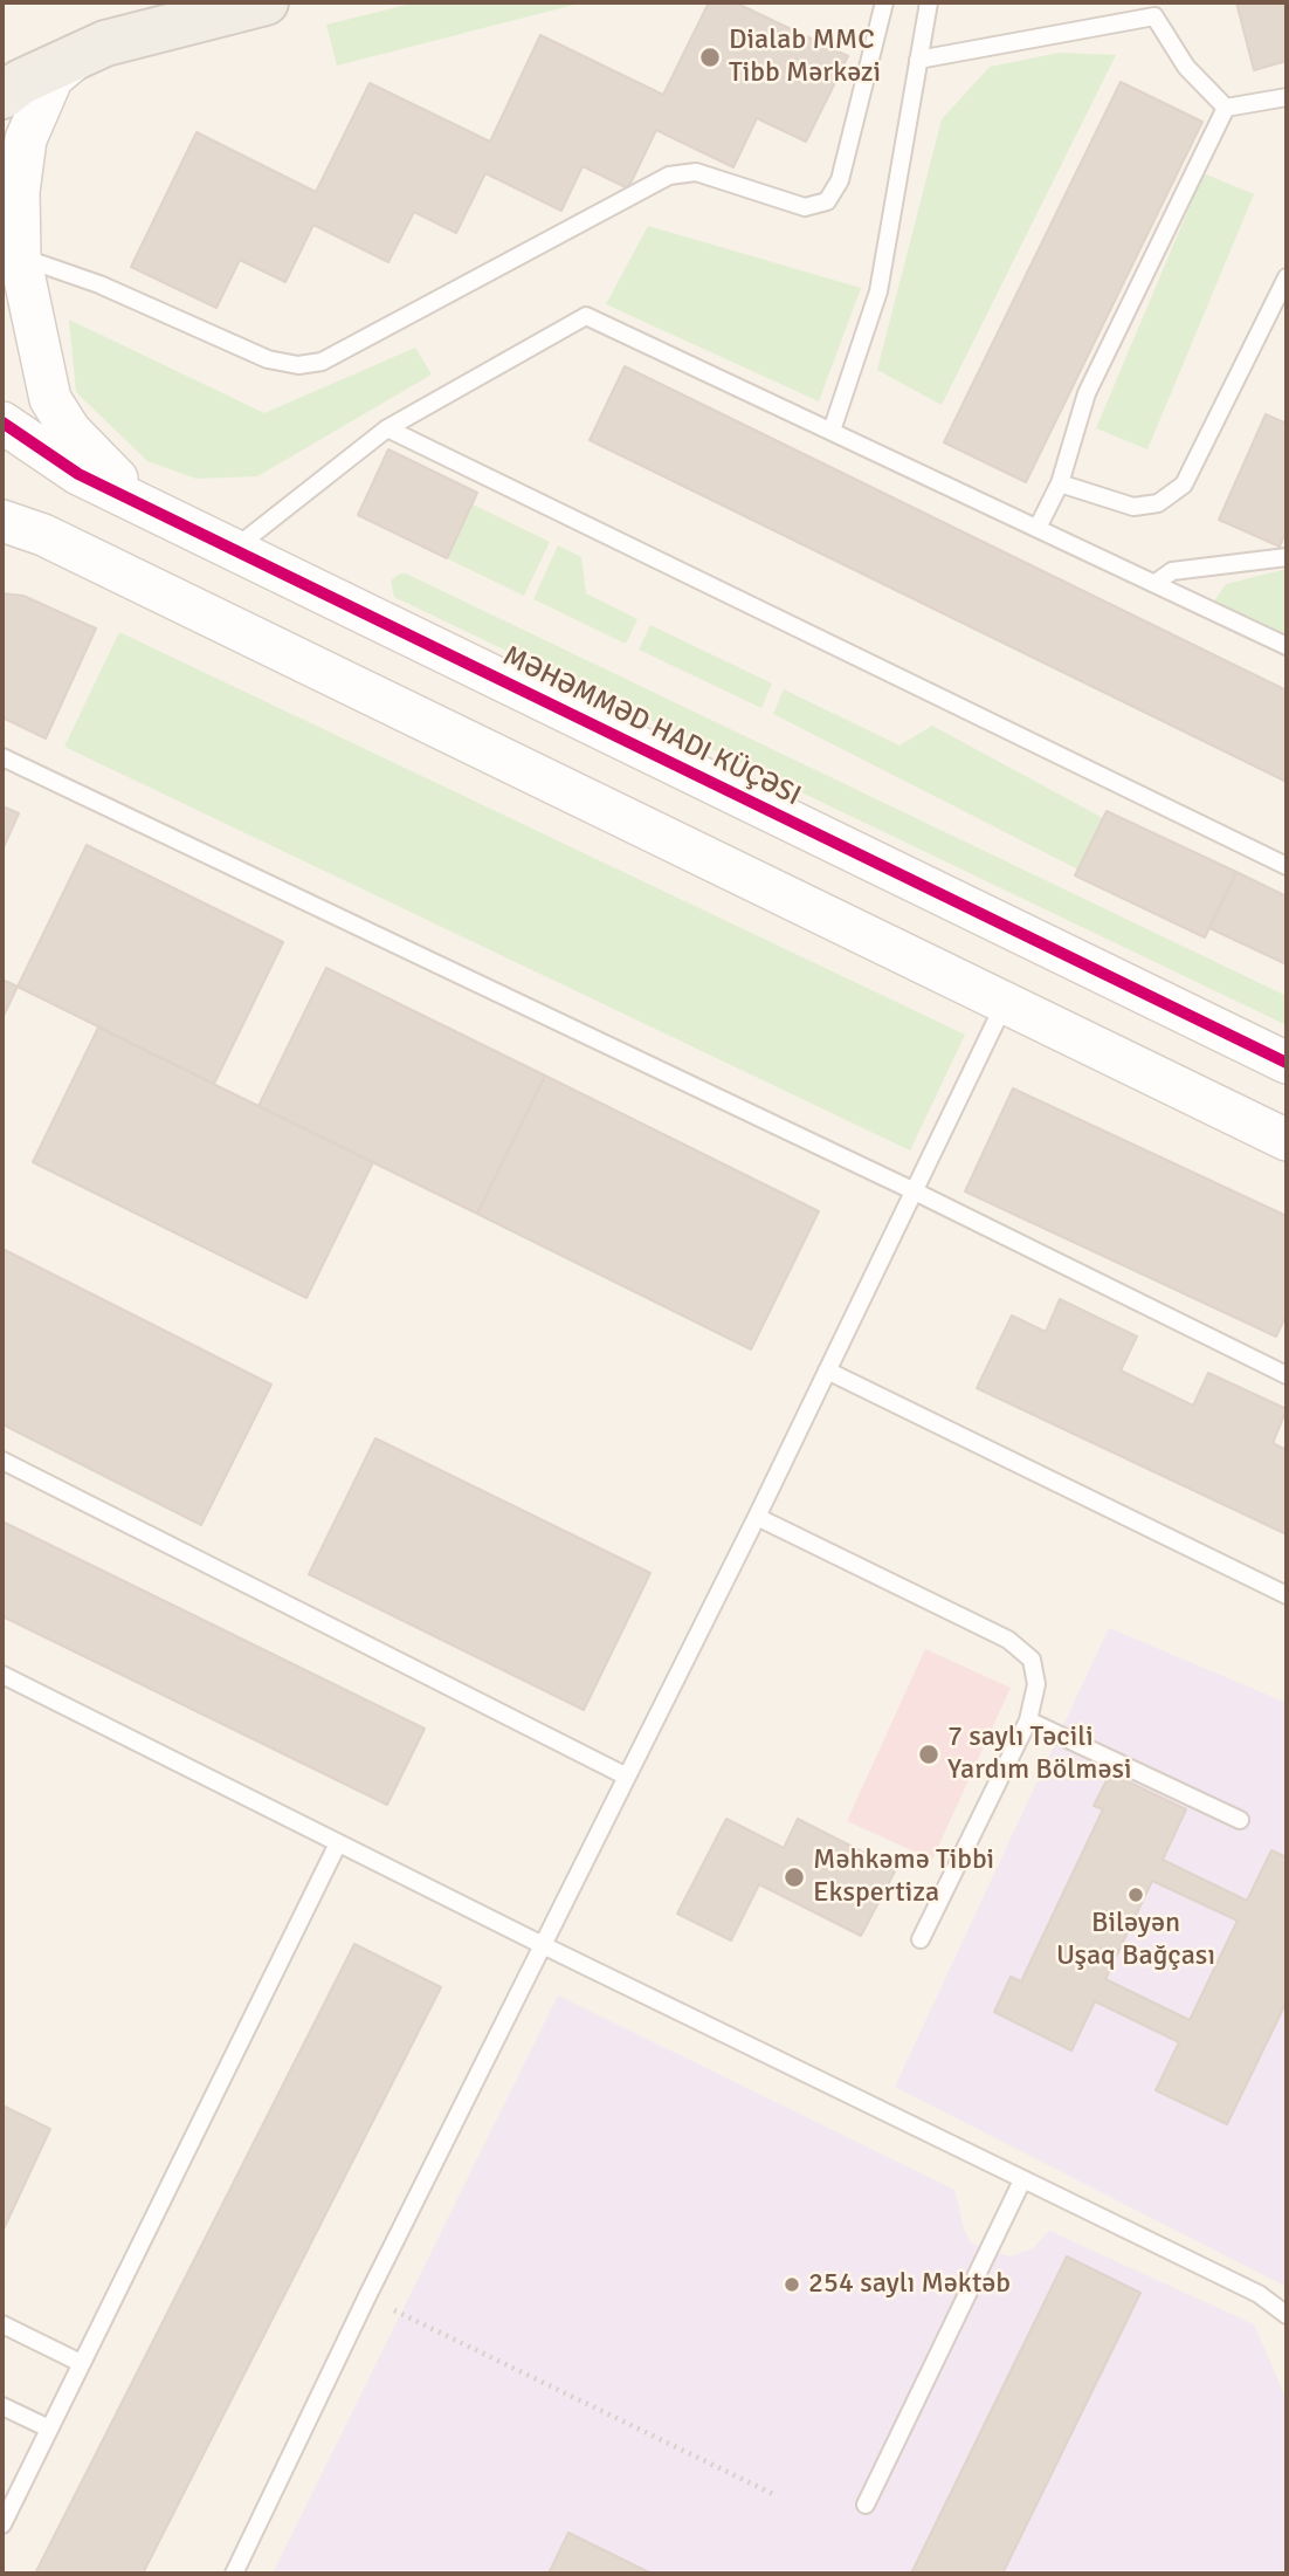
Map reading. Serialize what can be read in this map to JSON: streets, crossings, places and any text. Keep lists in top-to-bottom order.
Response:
{
  "streets": {
    "street": ["MƏHƏMMƏD HADI KÜÇƏSI"]
  },
  "places": [
    "Dialab MMC Tibb Mərkəzi",
    "7 saylı Təcili Yardım Bölməsi",
    "Məhkəmə Tibbi Ekspertiza",
    "Biləyən Uşaq Bağçası",
    "254 saylı Məktəb"
  ]
}
